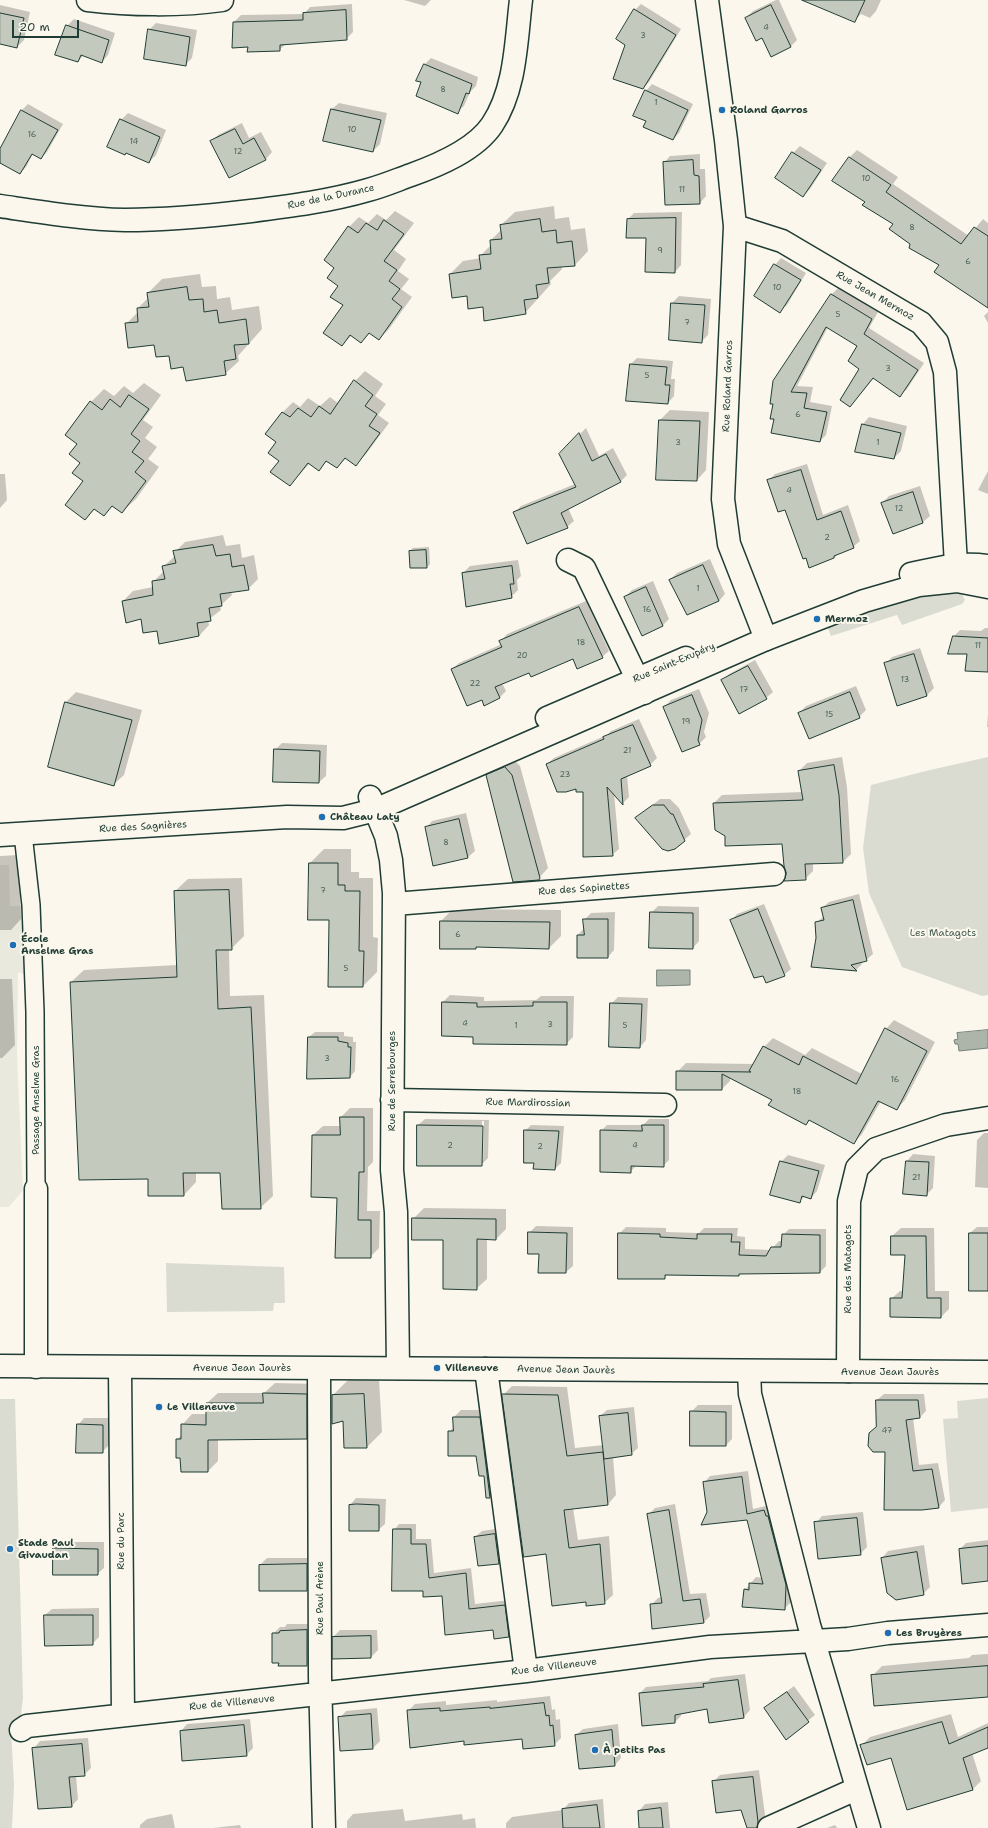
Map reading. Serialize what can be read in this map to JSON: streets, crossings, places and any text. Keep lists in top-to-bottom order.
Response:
{
  "streets": {
    "street": [
      "Rue de la Durance",
      "Rue Jean Mermoz",
      "Rue Roland Garros",
      "Rue Saint-Exupéry",
      "Rue des Sagnières",
      "Rue des Sapinettes",
      "Rue de Serrebourges",
      "Passage Anselme Gras",
      "Rue Mardirossian",
      "Rue des Matagots",
      "Avenue Jean Jaurès",
      "Rue du Parc",
      "Rue Paul Arène",
      "Rue de Villeneuve"
    ]
  },
  "crossings": [
    ["Rue Jean Mermoz", "Rue Roland Garros"],
    ["Rue Jean Mermoz", "Rue Saint-Exupéry"],
    ["Rue Roland Garros", "Rue Saint-Exupéry"],
    ["Rue Saint-Exupéry", "Rue des Sagnières"],
    ["Rue Saint-Exupéry", "Rue de Serrebourges"],
    ["Rue des Sagnières", "Rue de Serrebourges"],
    ["Rue des Sagnières", "Passage Anselme Gras"],
    ["Rue des Sapinettes", "Rue de Serrebourges"],
    ["Rue de Serrebourges", "Rue Mardirossian"],
    ["Rue de Serrebourges", "Avenue Jean Jaurès"],
    ["Passage Anselme Gras", "Avenue Jean Jaurès"],
    ["Rue des Matagots", "Avenue Jean Jaurès"],
    ["Avenue Jean Jaurès", "Rue du Parc"],
    ["Avenue Jean Jaurès", "Rue Paul Arène"],
    ["Rue du Parc", "Rue de Villeneuve"],
    ["Rue Paul Arène", "Rue de Villeneuve"]
  ],
  "parks": ["Les Matagots"],
  "places": [
    "Roland Garros",
    "Mermoz",
    "Château Laty",
    "École Anselme Gras",
    "Villeneuve",
    "Le Villeneuve",
    "Stade Paul Givaudan",
    "Les Bruyères",
    "À petits Pas"
  ],
  "house_numbers": [
    "4",
    "3",
    "8",
    "1",
    "10",
    "16",
    "14",
    "12",
    "10",
    "11",
    "8",
    "9",
    "6",
    "10",
    "5",
    "7",
    "3",
    "5",
    "6",
    "3",
    "1",
    "4",
    "12",
    "2",
    "1",
    "16",
    "18",
    "11",
    "20",
    "13",
    "22",
    "17",
    "15",
    "19",
    "21",
    "23",
    "8",
    "7",
    "6",
    "5",
    "4",
    "3",
    "1",
    "5",
    "3",
    "16",
    "18",
    "2",
    "4",
    "2",
    "21",
    "47"
  ],
  "scale_bar": "20 m"
}
